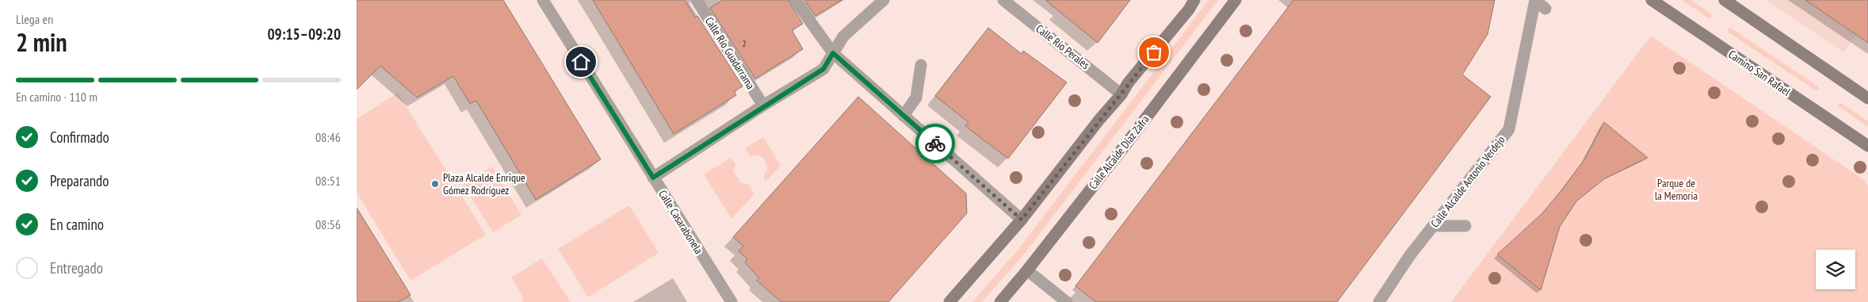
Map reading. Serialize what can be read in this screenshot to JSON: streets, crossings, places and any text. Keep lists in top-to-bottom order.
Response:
{
  "streets": {
    "main road": ["Camino San Rafael", "Calle Alcalde Díaz Zafra"],
    "street": [
      "Calle Río Perales",
      "Calle Río Guadarrama",
      "Calle Alcalde Antonio Verdejo",
      "Calle Casarabonela"
    ]
  },
  "parks": ["Parque de la Memoria"],
  "places": ["Plaza Alcalde Enrique Gómez Rodríguez"],
  "house_numbers": ["2"],
  "page": {
    "heading": ["2 min", "Llega en", "09:15–09:20"],
    "bar": "En camino · 110 m",
    "list": [
      ["Confirmado", "08:46"],
      ["Preparando", "08:51"],
      ["En camino", "08:56"],
      "Entregado"
    ]
  }
}
